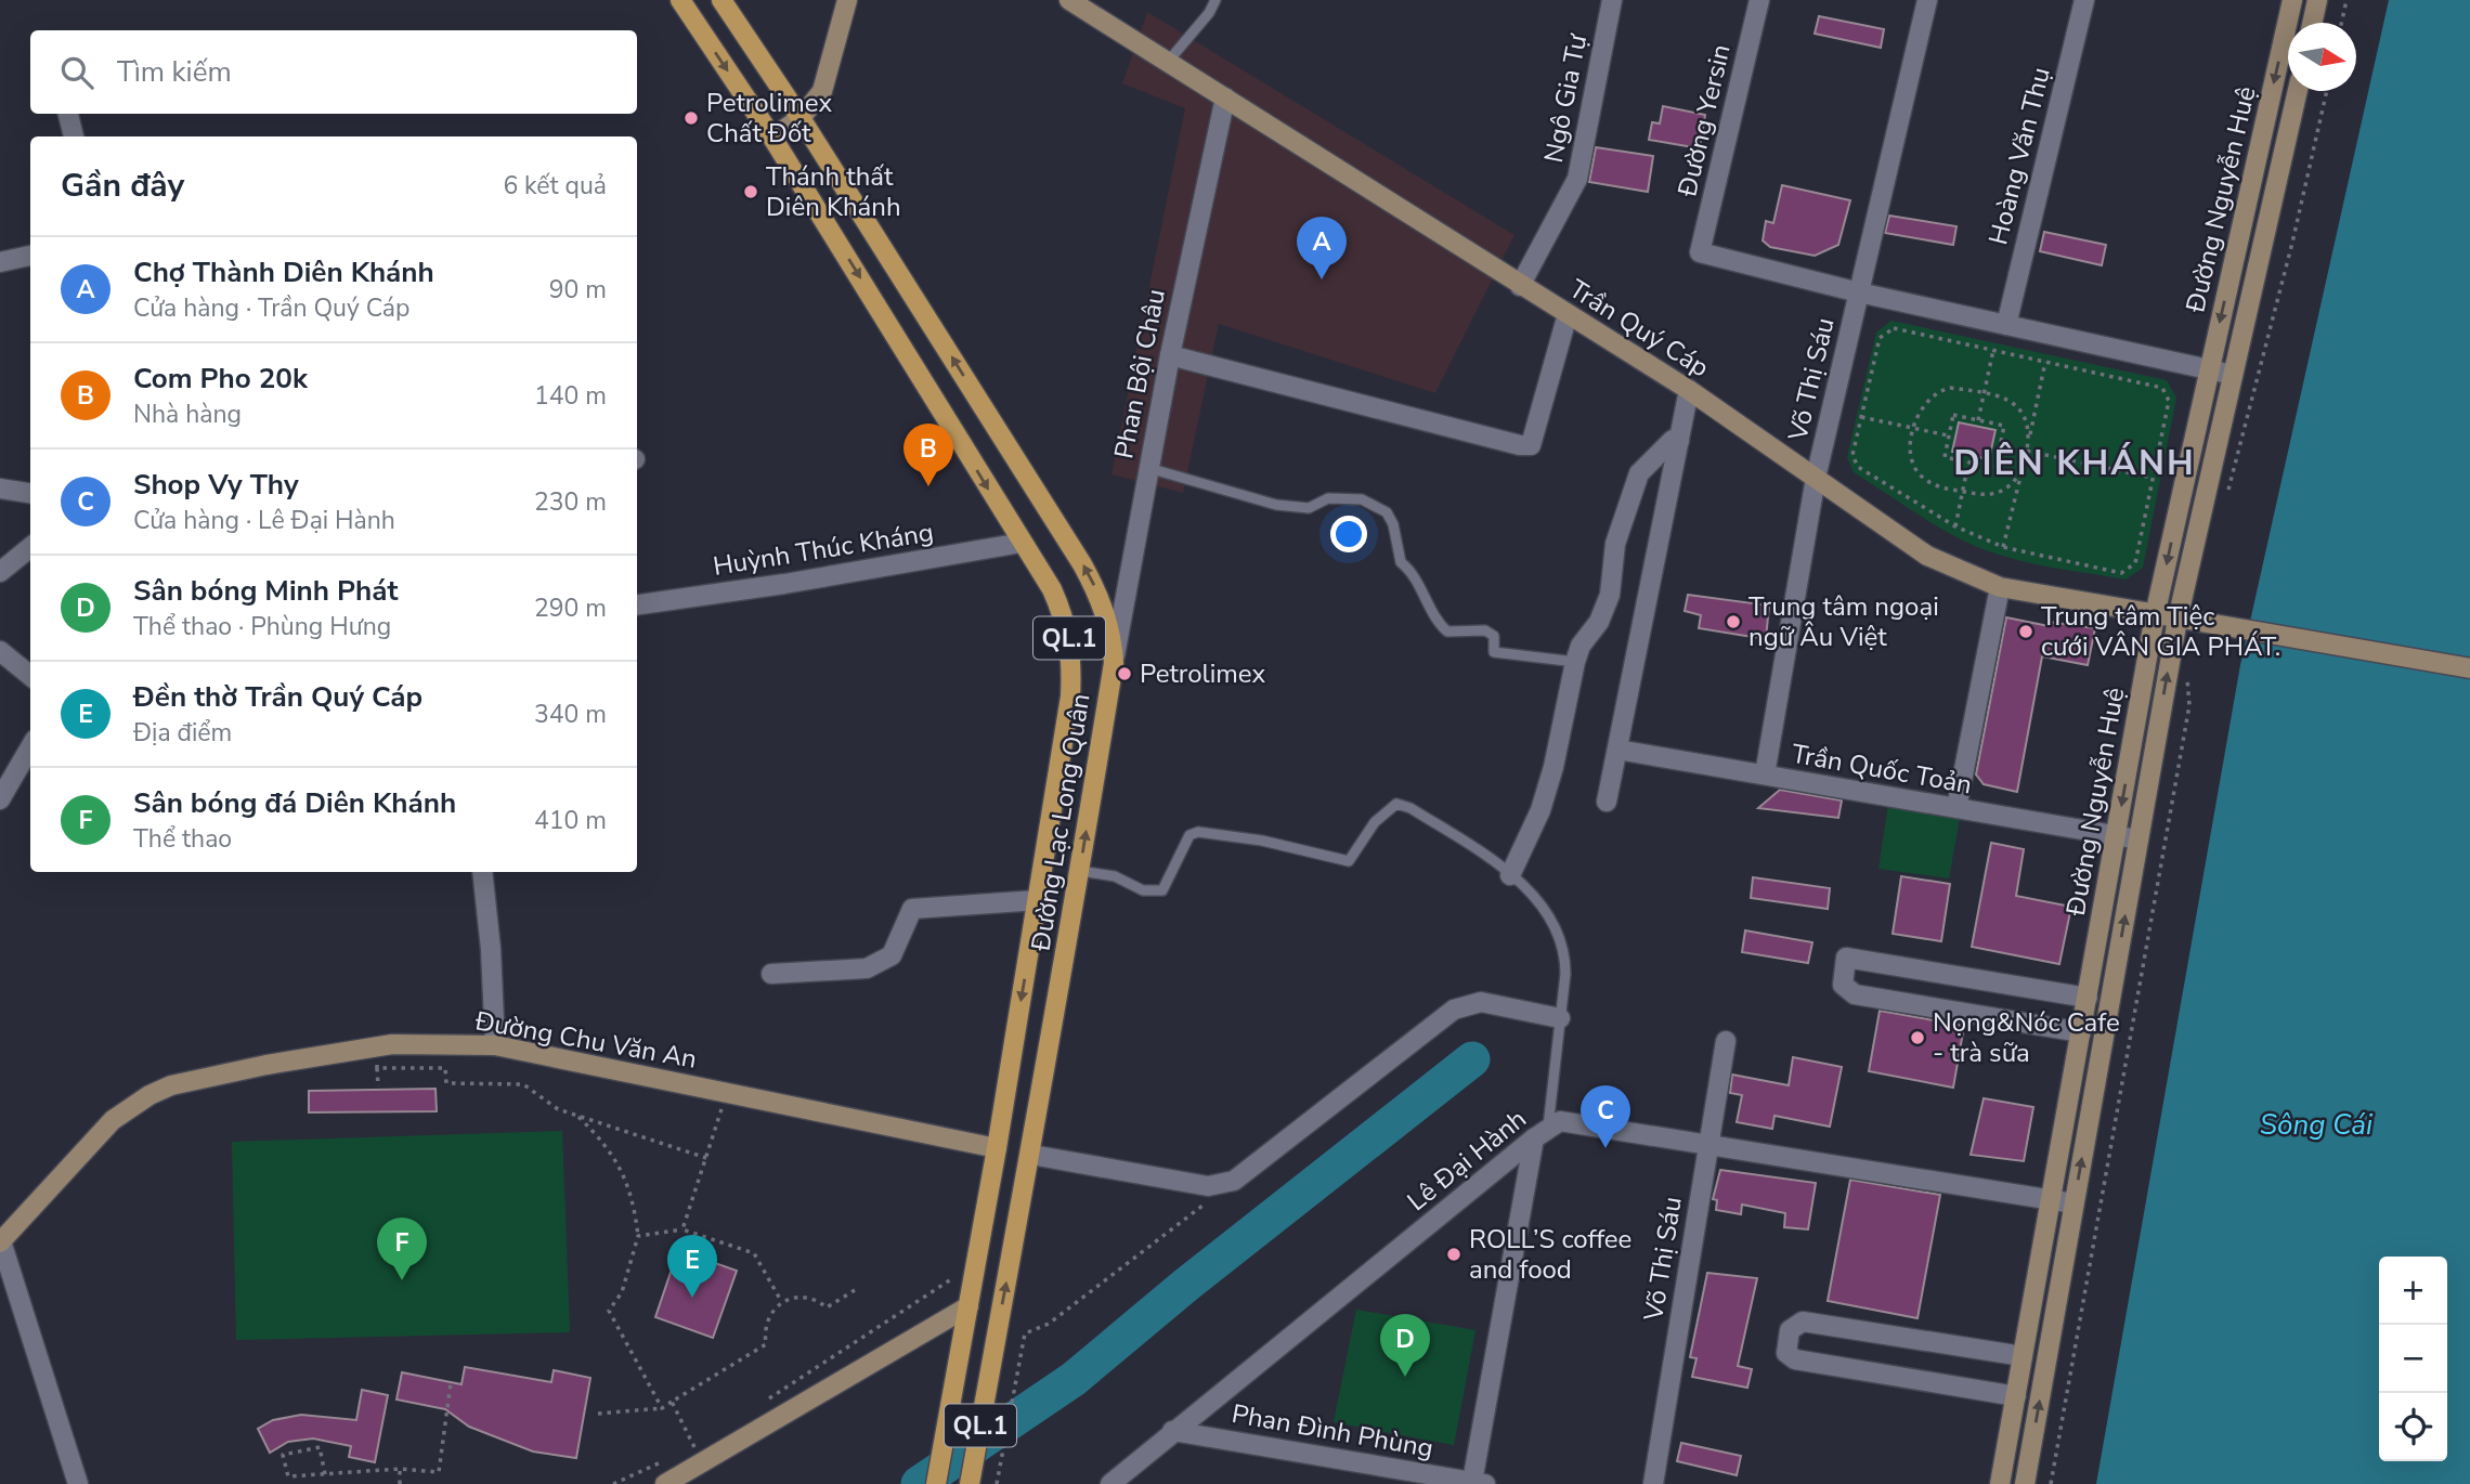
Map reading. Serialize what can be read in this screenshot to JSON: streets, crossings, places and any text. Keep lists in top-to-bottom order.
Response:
{
  "streets": {
    "main road": ["QL.1", "Đường Lạc Long Quân"],
    "street": [
      "Ngô Gia Tự",
      "Đường Yersin",
      "Hoàng Văn Thụ",
      "Đường Nguyễn Huệ",
      "Trần Quý Cáp",
      "Phan Bội Châu",
      "Võ Thị Sáu",
      "Huỳnh Thúc Kháng",
      "Trần Quốc Toản",
      "Đường Chu Văn An",
      "Lê Đại Hành",
      "Phan Đình Phùng"
    ]
  },
  "crossings": [
    ["Ngô Gia Tự", "Trần Quý Cáp"],
    ["Đường Yersin", "Võ Thị Sáu"],
    ["Đường Nguyễn Huệ", "Trần Quý Cáp"],
    ["Đường Nguyễn Huệ", "Trần Quốc Toản"],
    ["Đường Nguyễn Huệ", "Lê Đại Hành"],
    ["Trần Quý Cáp", "Phan Bội Châu"],
    ["Trần Quý Cáp", "Võ Thị Sáu"],
    ["Phan Bội Châu", "Đường Lạc Long Quân"],
    ["Võ Thị Sáu", "Trần Quốc Toản"],
    ["Võ Thị Sáu", "Lê Đại Hành"],
    ["Huỳnh Thúc Kháng", "Đường Lạc Long Quân"],
    ["Đường Lạc Long Quân", "Đường Chu Văn An"],
    ["Lê Đại Hành", "Phan Đình Phùng"]
  ],
  "districts": ["DIÊN KHÁNH"],
  "water": ["Sông Cái"],
  "places": [
    "Petrolimex Chất Đốt",
    "Thánh thất Diên Khánh",
    "Trung tâm ngoại ngữ Âu Việt",
    "Trung tâm Tiệc cưới VÂN GIA PHÁT.",
    "Petrolimex",
    "Nọng&Nóc Cafe - trà sữa",
    "ROLL’S coffee and food"
  ],
  "north": "right",
  "page": {
    "search": "Tìm kiếm",
    "heading": ["Gần đây", "6 kết quả"],
    "pins": [
      "A",
      "B",
      "C",
      "F",
      "E",
      "D"
    ],
    "list": [
      {
        "mark": "A",
        "name": "Chợ Thành Diên Khánh",
        "note": "Cửa hàng · Trần Quý Cáp",
        "value": "90 m"
      },
      {
        "mark": "B",
        "name": "Com Pho 20k",
        "note": "Nhà hàng",
        "value": "140 m"
      },
      {
        "mark": "C",
        "name": "Shop Vy Thy",
        "note": "Cửa hàng · Lê Đại Hành",
        "value": "230 m"
      },
      {
        "mark": "D",
        "name": "Sân bóng Minh Phát",
        "note": "Thể thao · Phùng Hưng",
        "value": "290 m"
      },
      {
        "mark": "E",
        "name": "Đền thờ Trần Quý Cáp",
        "note": "Địa điểm",
        "value": "340 m"
      },
      {
        "mark": "F",
        "name": "Sân bóng đá Diên Khánh",
        "note": "Thể thao",
        "value": "410 m"
      }
    ],
    "map_buttons": ["+", "−"]
  }
}
